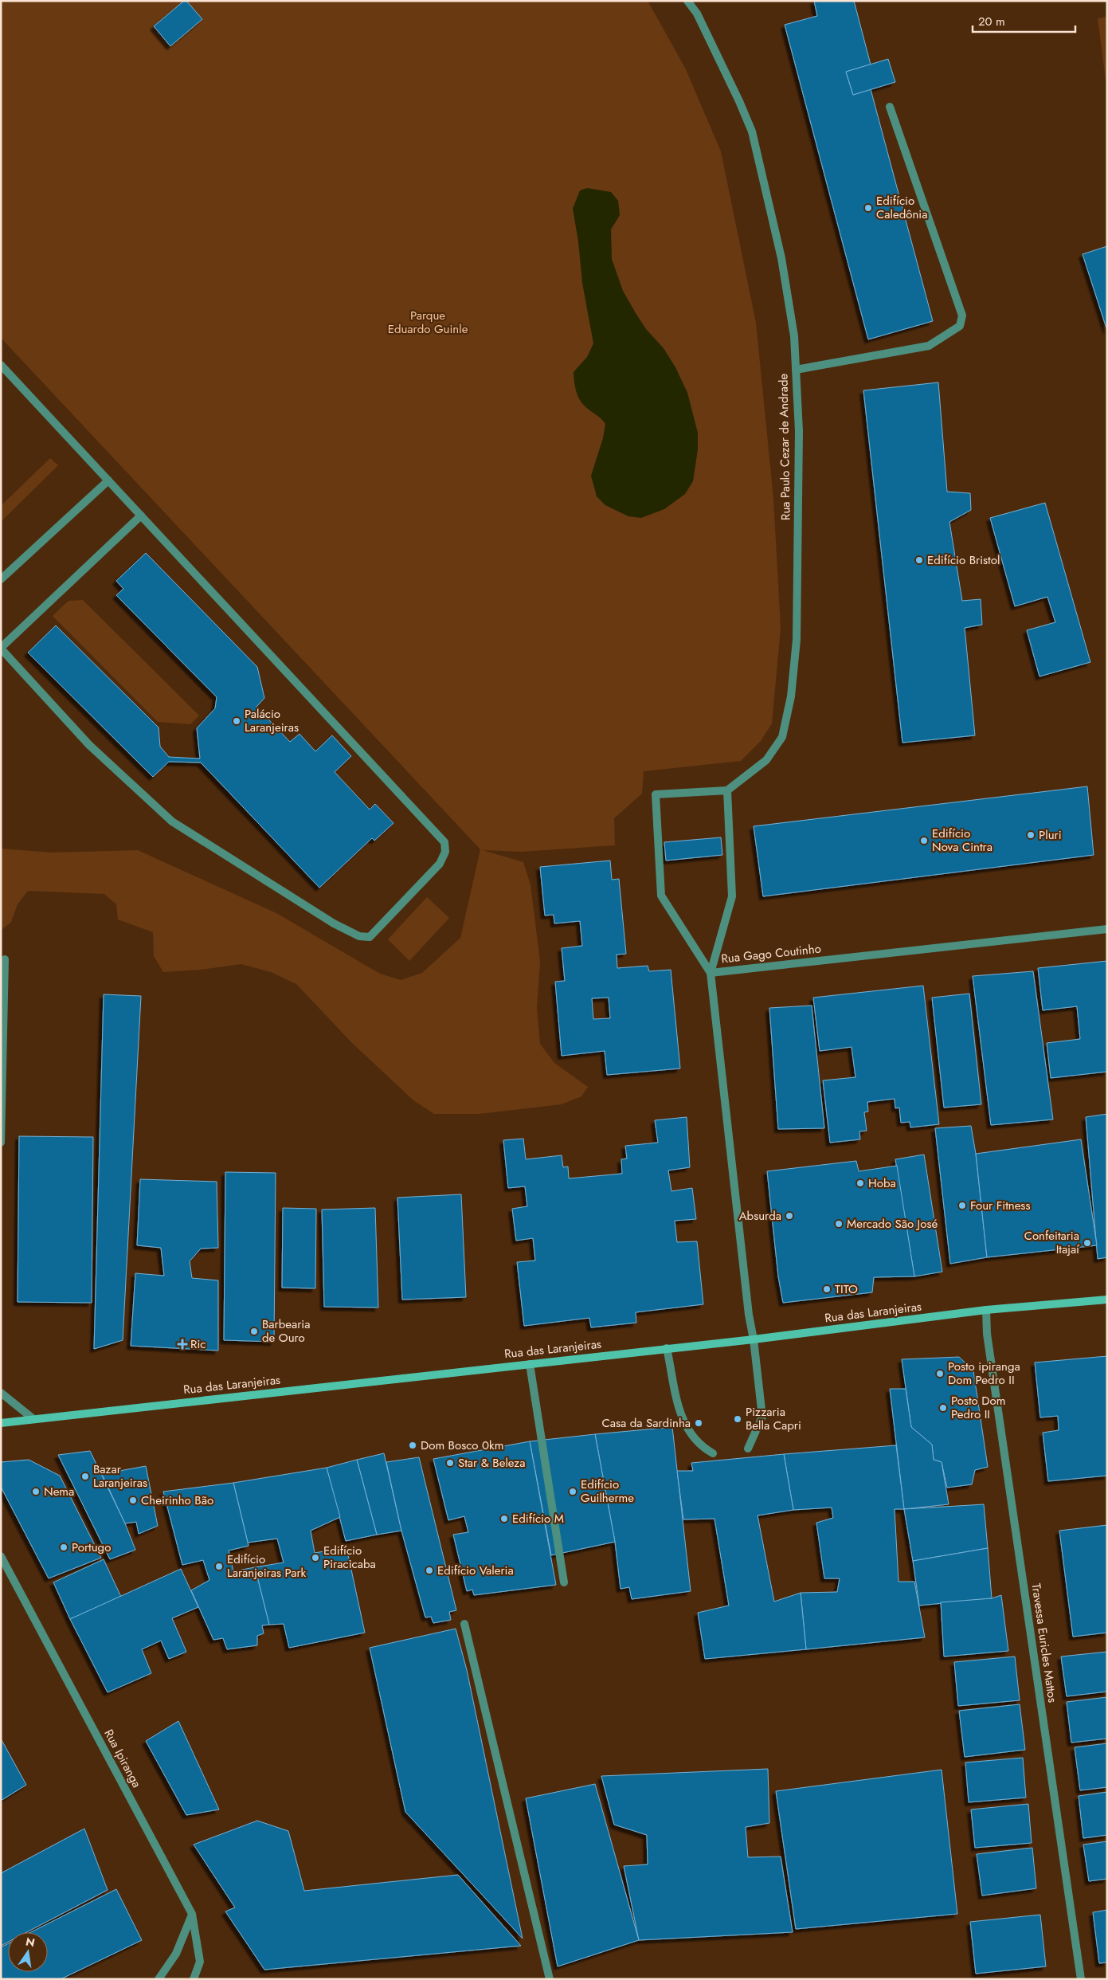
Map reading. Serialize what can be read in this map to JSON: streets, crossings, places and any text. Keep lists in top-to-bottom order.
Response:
{
  "streets": {
    "main road": ["Rua das Laranjeiras"],
    "street": [
      "Rua Paulo Cezar de Andrade",
      "Rua Gago Coutinho",
      "Travessa Euricles Mattos",
      "Rua Ipiranga"
    ]
  },
  "crossings": [
    ["Rua Gago Coutinho", "Rua das Laranjeiras"],
    ["Rua das Laranjeiras", "Travessa Euricles Mattos"]
  ],
  "parks": ["Parque Eduardo Guinle"],
  "places": {
    "other": [
      "Edifício Caledônia",
      "Edifício Bristol",
      "Palácio Laranjeiras",
      "Pluri",
      "Edifício Nova Cintra",
      "Hoba",
      "Four Fitness",
      "Absurda",
      "Mercado São José",
      "Confeitaria Itajaí",
      "TITO",
      "Barbearia de Ouro",
      "Posto ipiranga Dom Pedro II",
      "Posto Dom Pedro II",
      "Pizzaria Bella Capri",
      "Casa da Sardinha",
      "Dom Bosco 0km",
      "Star & Beleza",
      "Bazar Laranjeiras",
      "Nema",
      "Edifício Guilherme",
      "Cheirinho Bão",
      "Edifício M",
      "Portugo",
      "Edifício Piracicaba",
      "Edifício Laranjeiras Park",
      "Edifício Valeria"
    ],
    "health": ["Ric"]
  },
  "scale_bar": "20 m",
  "north": "top"
}
